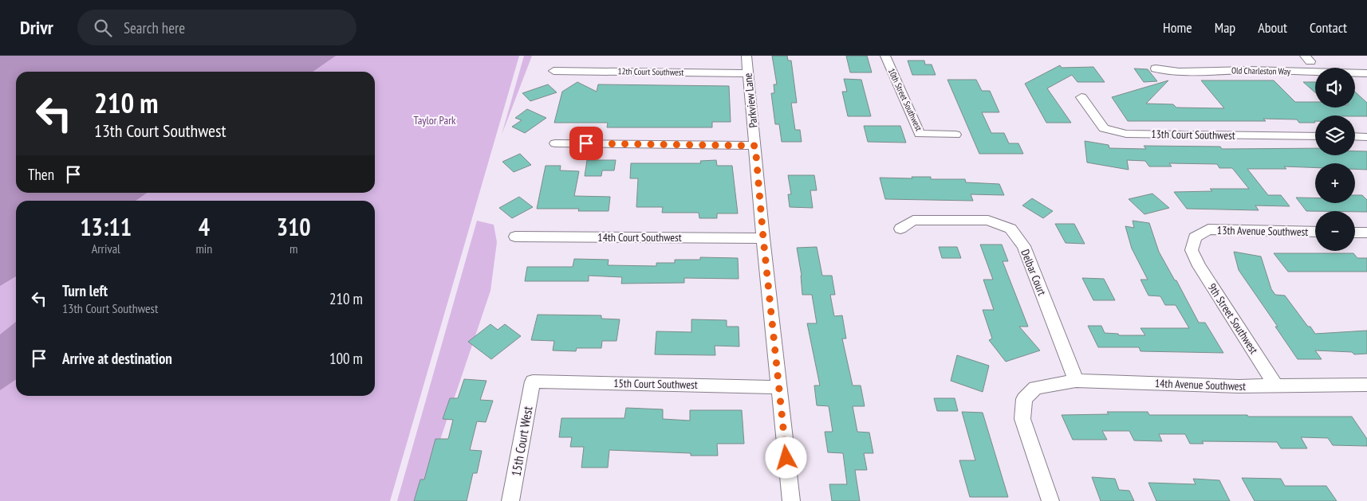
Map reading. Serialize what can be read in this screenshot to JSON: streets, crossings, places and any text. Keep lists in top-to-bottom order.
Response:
{
  "streets": {
    "street": [
      "Old Charleston Way",
      "12th Court Southwest",
      "10th Street Southwest",
      "Parkview Lane",
      "13th Court Southwest",
      "13th Avenue Southwest",
      "14th Court Southwest",
      "Delbar Court",
      "9th Street Southwest",
      "15th Court Southwest",
      "14th Avenue Southwest",
      "15th Court West"
    ]
  },
  "crossings": [
    ["12th Court Southwest", "Parkview Lane"],
    ["Parkview Lane", "14th Court Southwest"],
    ["Parkview Lane", "15th Court Southwest"],
    ["13th Avenue Southwest", "9th Street Southwest"],
    ["Delbar Court", "14th Avenue Southwest"],
    ["9th Street Southwest", "14th Avenue Southwest"],
    ["15th Court Southwest", "15th Court West"]
  ],
  "parks": ["Taylor Park"],
  "page": {
    "header": "Drivr",
    "search": "Search here",
    "nav": [
      "Home",
      "Map",
      "About",
      "Contact"
    ],
    "map_buttons": ["+", "−"],
    "turn": ["210 m", "13th Court Southwest"],
    "then": "Then",
    "eta": [
      "13:11",
      "Arrival",
      "4",
      "min",
      "310",
      "m"
    ],
    "list": [
      {
        "name": "Turn left",
        "note": "13th Court Southwest",
        "value": "210 m"
      },
      {
        "name": "Arrive at destination",
        "value": "100 m"
      }
    ]
  }
}
